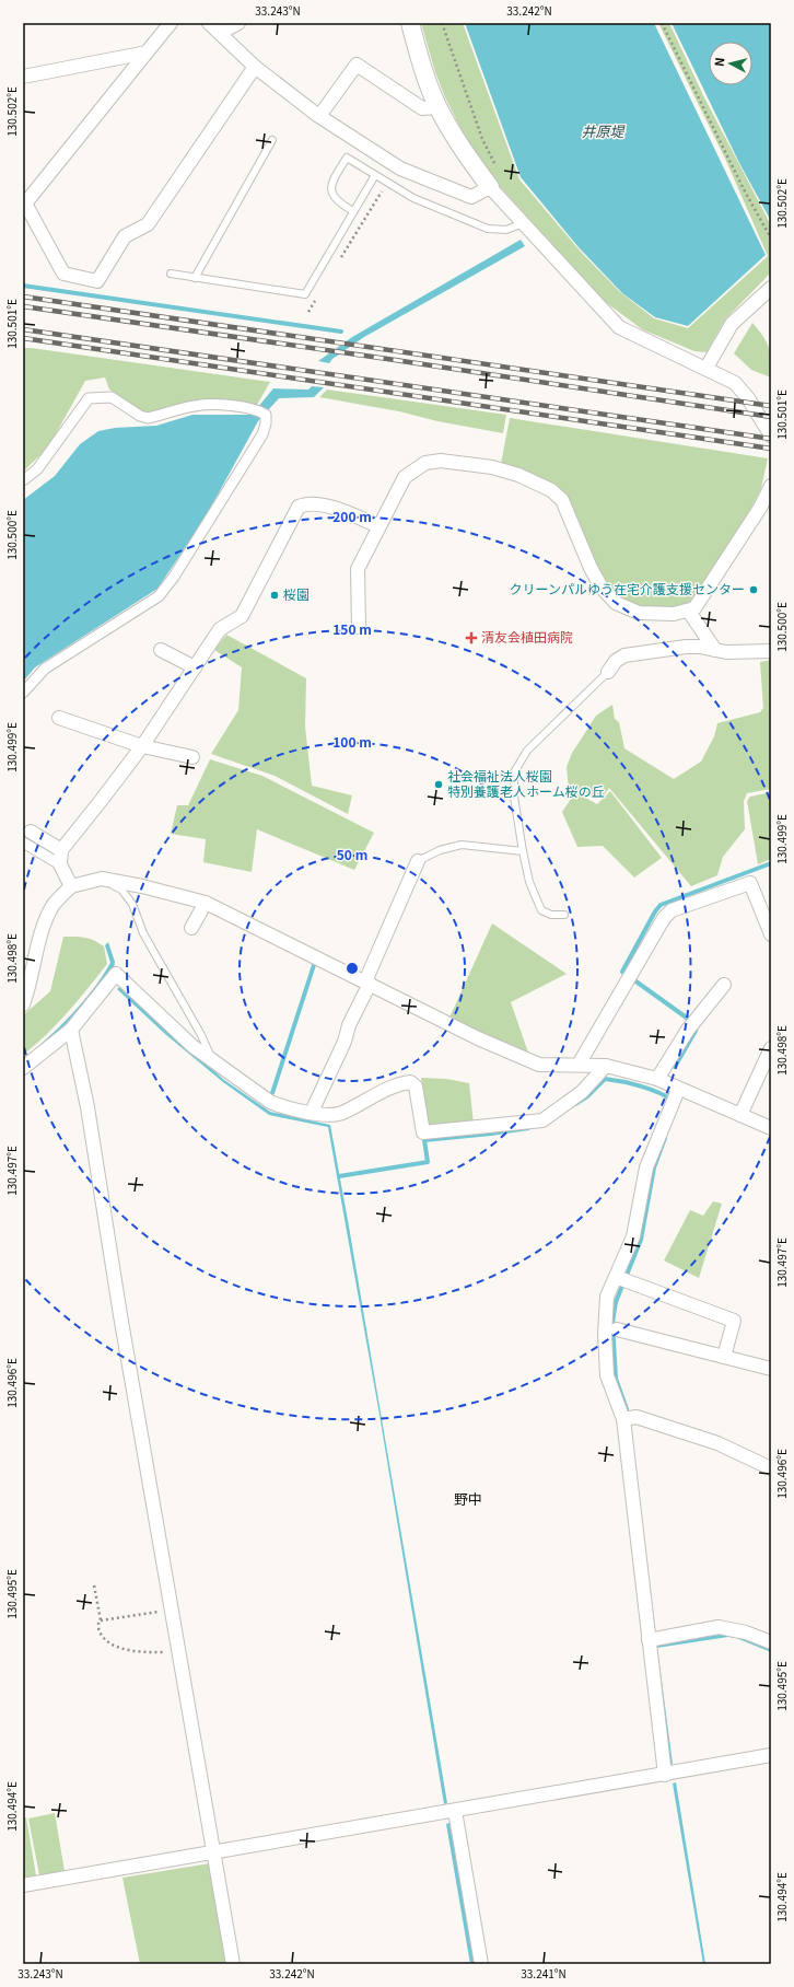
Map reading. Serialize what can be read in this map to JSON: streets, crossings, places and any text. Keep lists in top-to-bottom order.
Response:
{
  "districts": ["野中"],
  "water": ["井原堤"],
  "places": {
    "other": ["クリーンパルゆう在宅介護支援センター", "桜園", "社会福祉法人桜園 特別養護老人ホーム桜の丘"],
    "health": ["清友会植田病院"]
  },
  "north": "left",
  "coordinates": [
    "33.243°N",
    "33.242°N",
    "130.502°E",
    "130.501°E",
    "130.500°E",
    "130.499°E",
    "130.498°E",
    "130.497°E",
    "130.496°E",
    "130.495°E",
    "130.494°E",
    "33.241°N"
  ],
  "rings": [
    "200 m",
    "150 m",
    "100 m",
    "50 m"
  ]
}
